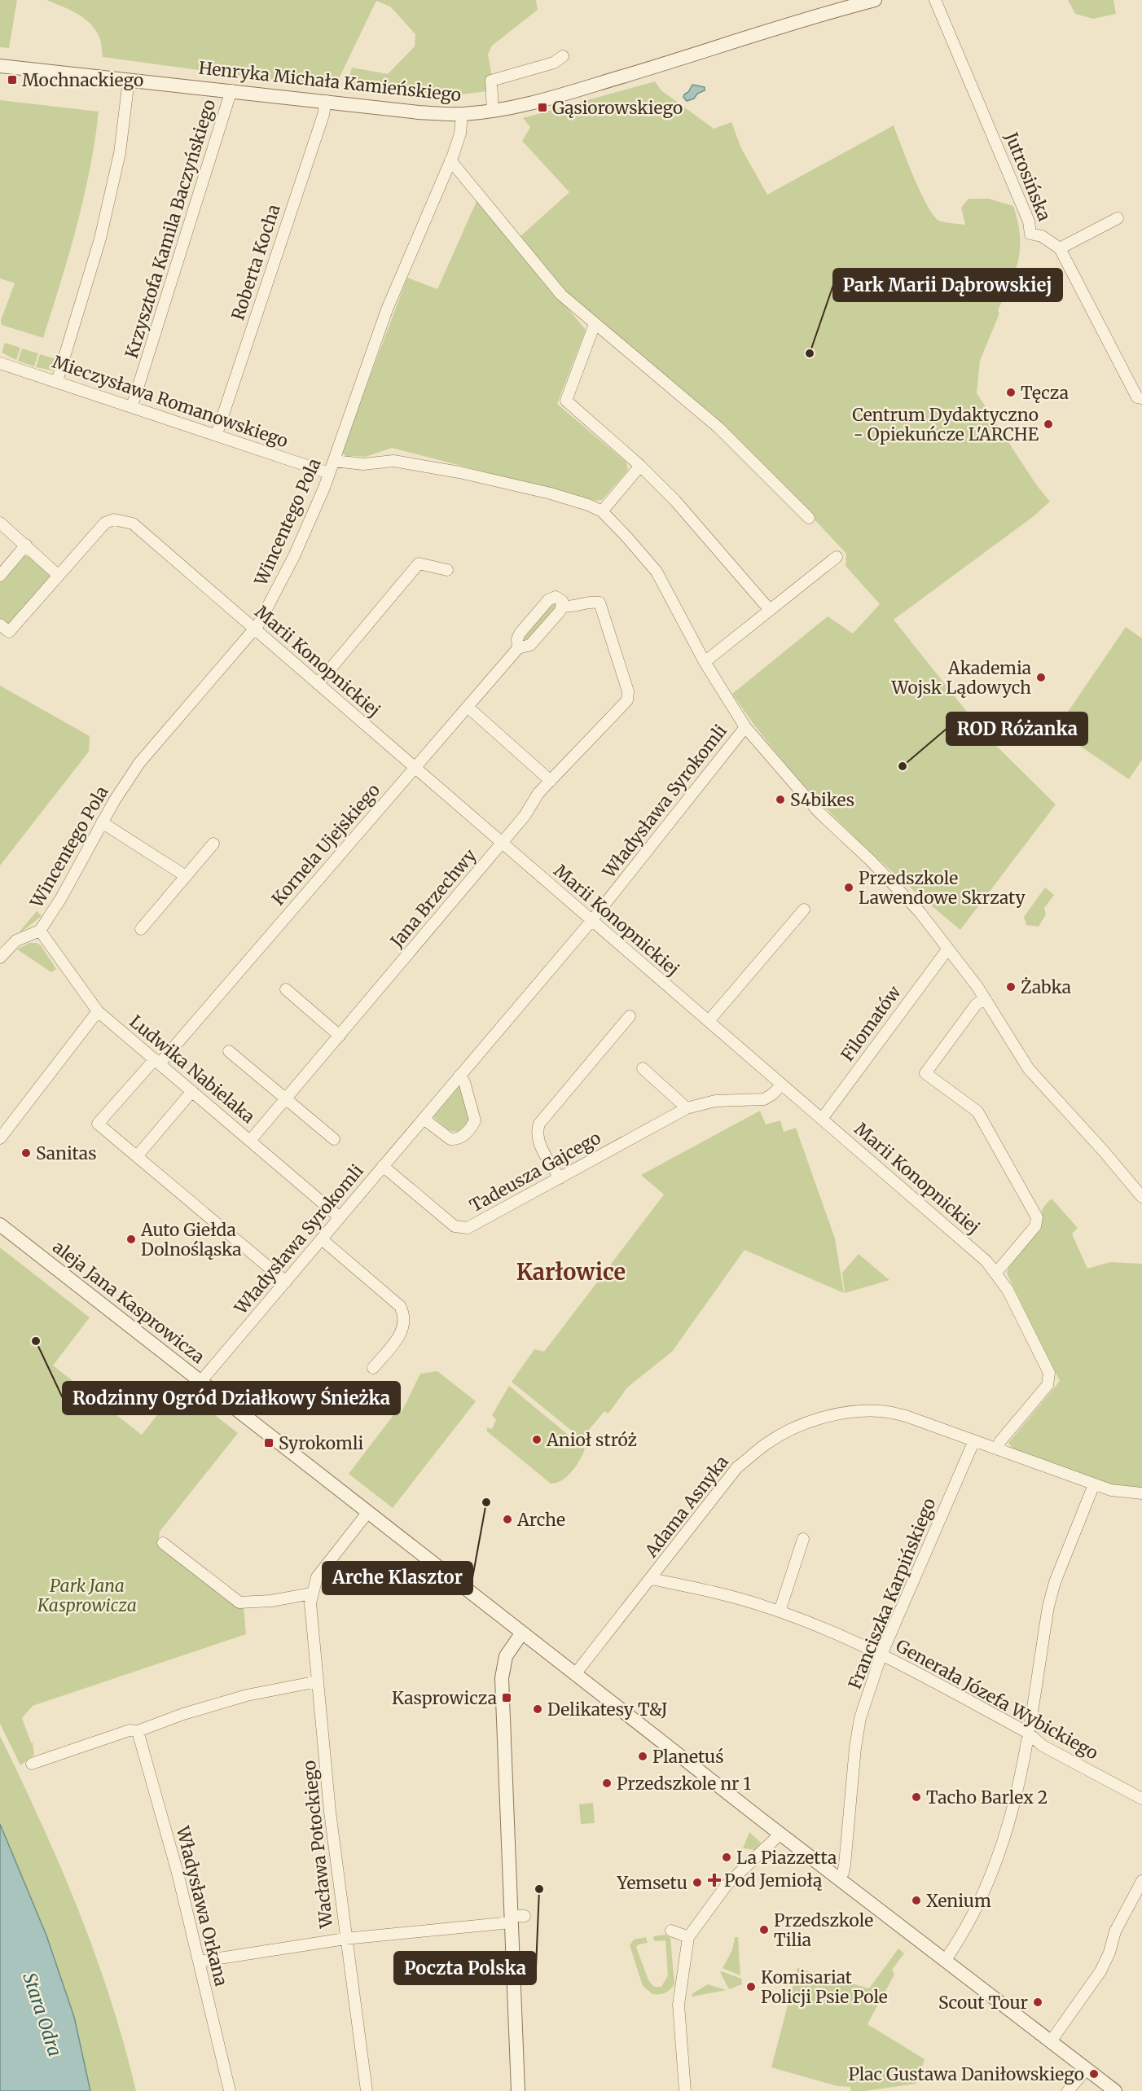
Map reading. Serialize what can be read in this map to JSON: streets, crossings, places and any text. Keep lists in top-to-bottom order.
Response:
{
  "streets": {
    "street": [
      "Henryka Michała Kamieńskiego",
      "Jutrosińska",
      "Krzysztofa Kamila Baczyńskiego",
      "Roberta Kocha",
      "Mieczysława Romanowskiego",
      "Wincentego Pola",
      "Marii Konopnickiej",
      "Władysława Syrokomli",
      "Kornela Ujejskiego",
      "Jana Brzechwy",
      "Filomatów",
      "Ludwika Nabielaka",
      "Tadeusza Gajcego",
      "aleja Jana Kasprowicza",
      "Adama Asnyka",
      "Franciszka Karpińskiego",
      "Generała Józefa Wybickiego",
      "Wacława Potockiego",
      "Władysława Orkana"
    ]
  },
  "crossings": [
    ["Henryka Michała Kamieńskiego", "Krzysztofa Kamila Baczyńskiego"],
    ["Henryka Michała Kamieńskiego", "Roberta Kocha"],
    ["Henryka Michała Kamieńskiego", "Wincentego Pola"],
    ["Krzysztofa Kamila Baczyńskiego", "Mieczysława Romanowskiego"],
    ["Roberta Kocha", "Mieczysława Romanowskiego"],
    ["Mieczysława Romanowskiego", "Wincentego Pola"],
    ["Wincentego Pola", "Marii Konopnickiej"],
    ["Wincentego Pola", "Ludwika Nabielaka"],
    ["Marii Konopnickiej", "Władysława Syrokomli"],
    ["Marii Konopnickiej", "Kornela Ujejskiego"],
    ["Marii Konopnickiej", "Jana Brzechwy"],
    ["Marii Konopnickiej", "Filomatów"],
    ["Marii Konopnickiej", "Tadeusza Gajcego"],
    ["Marii Konopnickiej", "Adama Asnyka"],
    ["Władysława Syrokomli", "Ludwika Nabielaka"],
    ["Władysława Syrokomli", "Tadeusza Gajcego"],
    ["Władysława Syrokomli", "aleja Jana Kasprowicza"],
    ["Kornela Ujejskiego", "Jana Brzechwy"],
    ["Kornela Ujejskiego", "Ludwika Nabielaka"],
    ["Jana Brzechwy", "Ludwika Nabielaka"],
    ["aleja Jana Kasprowicza", "Adama Asnyka"],
    ["aleja Jana Kasprowicza", "Franciszka Karpińskiego"],
    ["aleja Jana Kasprowicza", "Wacława Potockiego"],
    ["Adama Asnyka", "Franciszka Karpińskiego"],
    ["Adama Asnyka", "Generała Józefa Wybickiego"],
    ["Franciszka Karpińskiego", "Generała Józefa Wybickiego"]
  ],
  "districts": ["Karłowice"],
  "water": ["Stara Odra"],
  "parks": ["Park Jana Kasprowicza"],
  "places": {
    "transit": [
      "Mochnackiego",
      "Gąsiorowskiego",
      "Syrokomli",
      "Kasprowicza"
    ],
    "other": [
      "Park Marii Dąbrowskiej",
      "Tęcza",
      "Centrum Dydaktyczno - Opiekuńcze L'ARCHE",
      "Akademia Wojsk Lądowych",
      "ROD Różanka",
      "S4bikes",
      "Przedszkole Lawendowe Skrzaty",
      "Żabka",
      "Sanitas",
      "Auto Giełda Dolnośląska",
      "Rodzinny Ogród Działkowy Śnieżka",
      "Anioł stróż",
      "Arche Klasztor",
      "Arche",
      "Delikatesy T&J",
      "Planetuś",
      "Przedszkole nr 1",
      "Tacho Barlex 2",
      "La Piazzetta",
      "Yemsetu",
      "Poczta Polska",
      "Xenium",
      "Przedszkole Tilia",
      "Komisariat Policji Psie Pole",
      "Scout Tour",
      "Plac Gustawa Daniłowskiego"
    ],
    "health": ["Pod Jemiołą"]
  }
}
